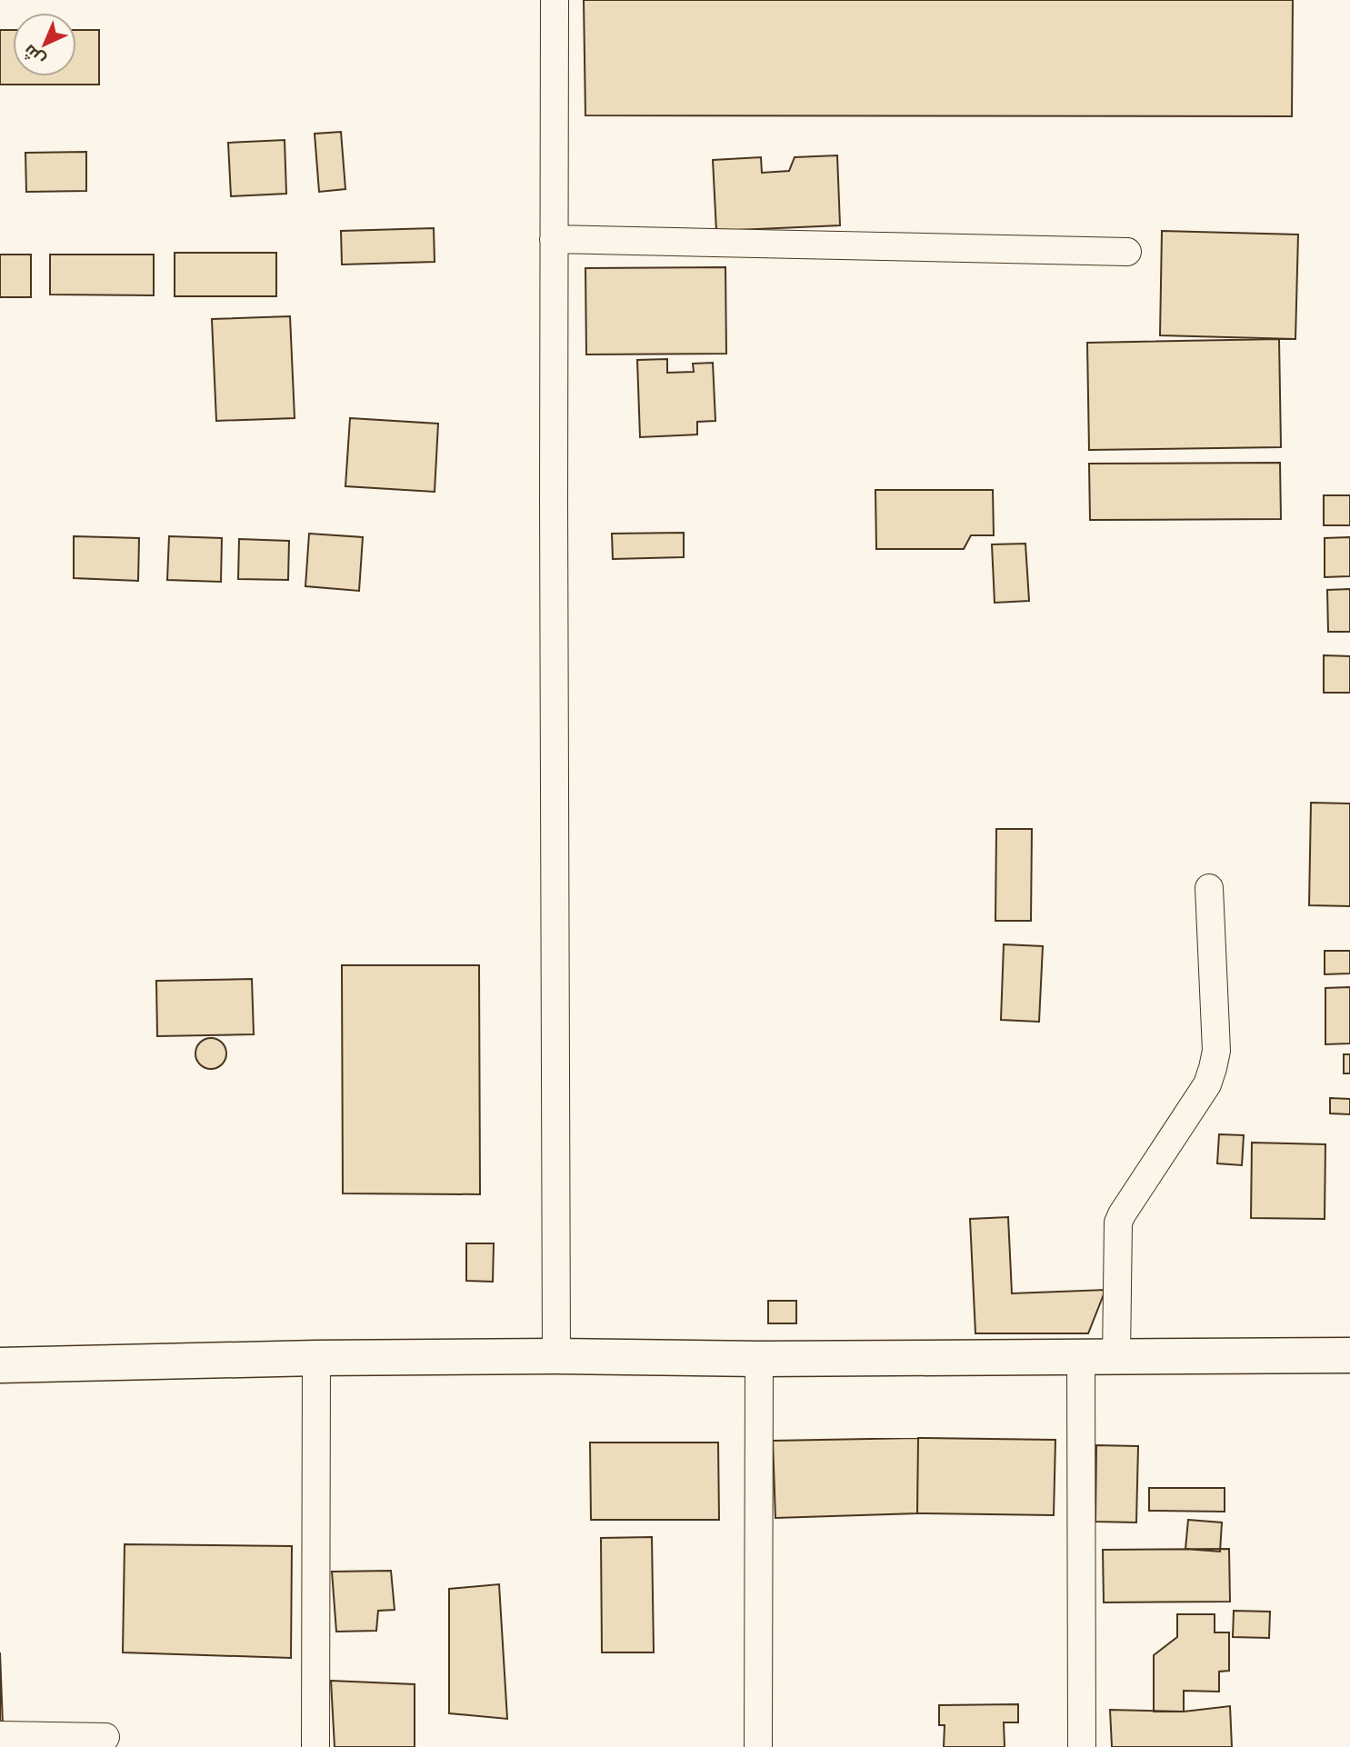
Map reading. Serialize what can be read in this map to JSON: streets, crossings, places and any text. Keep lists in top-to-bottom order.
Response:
{
  "north": "bottom left"
}
